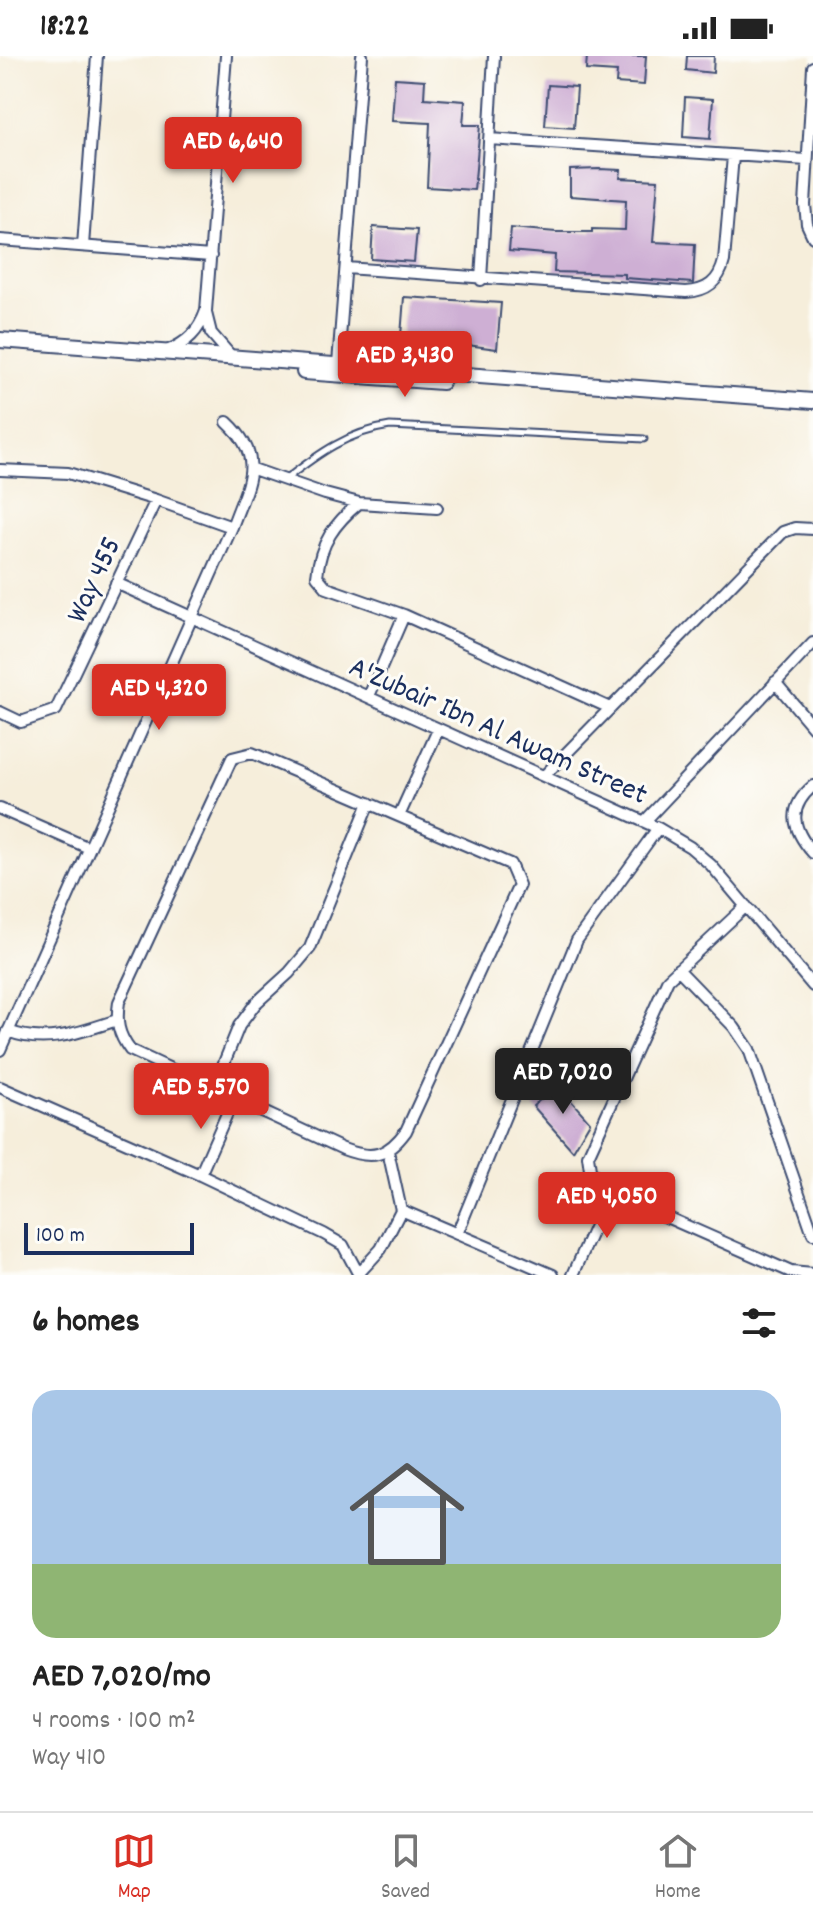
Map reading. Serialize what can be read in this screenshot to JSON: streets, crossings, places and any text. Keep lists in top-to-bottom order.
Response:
{
  "streets": {
    "street": ["Way 455", "A'Zubair Ibn Al Awam Street"]
  },
  "crossings": [
    ["Way 455", "A'Zubair Ibn Al Awam Street"]
  ],
  "scale_bar": "100 m",
  "page": {
    "status": "18:22",
    "price": [
      "AED 6,640",
      "AED 3,430",
      "AED 4,320",
      "AED 7,020",
      "AED 5,570",
      "AED 4,050"
    ],
    "scale": "100 m",
    "heading": "6 homes",
    "list": [
      {
        "name": "AED 7,020/mo",
        "note": "4 rooms · 100 m² · Way 410"
      }
    ],
    "tabs": ["Map", "Saved", "Home"]
  }
}
